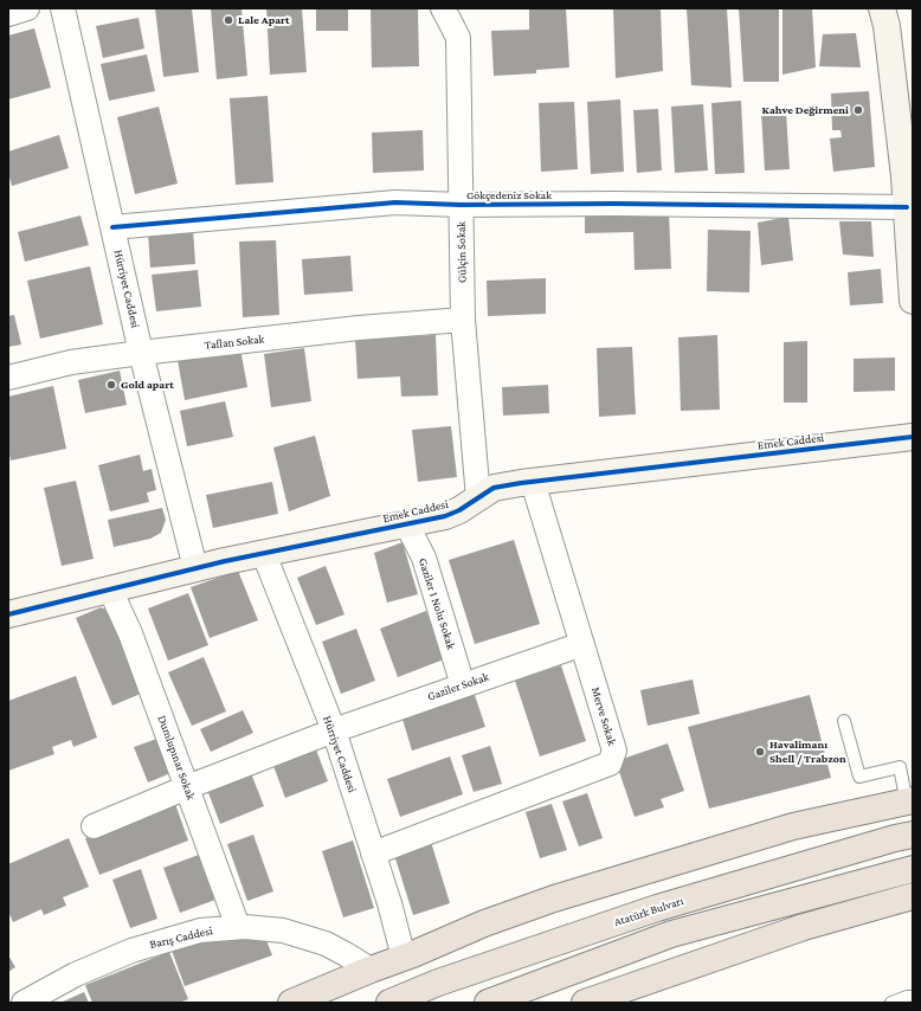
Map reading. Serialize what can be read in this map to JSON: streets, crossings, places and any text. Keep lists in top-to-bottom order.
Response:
{
  "streets": {
    "highway": ["Atatürk Bulvarı"],
    "street": [
      "Gökçedeniz Sokak",
      "Gülçin Sokak",
      "Hürriyet Caddesi",
      "Taflan Sokak",
      "Emek Caddesi",
      "Gaziler 1 Nolu Sokak",
      "Gaziler Sokak",
      "Merve Sokak",
      "Dumlupınar Sokak",
      "Barış Caddesi"
    ]
  },
  "crossings": [
    ["Gökçedeniz Sokak", "Gülçin Sokak"],
    ["Gökçedeniz Sokak", "Hürriyet Caddesi"],
    ["Gülçin Sokak", "Taflan Sokak"],
    ["Gülçin Sokak", "Emek Caddesi"],
    ["Hürriyet Caddesi", "Taflan Sokak"],
    ["Hürriyet Caddesi", "Emek Caddesi"],
    ["Hürriyet Caddesi", "Gaziler Sokak"],
    ["Hürriyet Caddesi", "Merve Sokak"],
    ["Emek Caddesi", "Gaziler 1 Nolu Sokak"],
    ["Emek Caddesi", "Merve Sokak"],
    ["Emek Caddesi", "Dumlupınar Sokak"],
    ["Gaziler 1 Nolu Sokak", "Gaziler Sokak"],
    ["Gaziler Sokak", "Merve Sokak"],
    ["Gaziler Sokak", "Dumlupınar Sokak"],
    ["Dumlupınar Sokak", "Barış Caddesi"]
  ],
  "places": [
    "Lale Apart",
    "Kahve Değirmeni",
    "Gold apart",
    "Havalimanı Shell / Trabzon"
  ]
}
